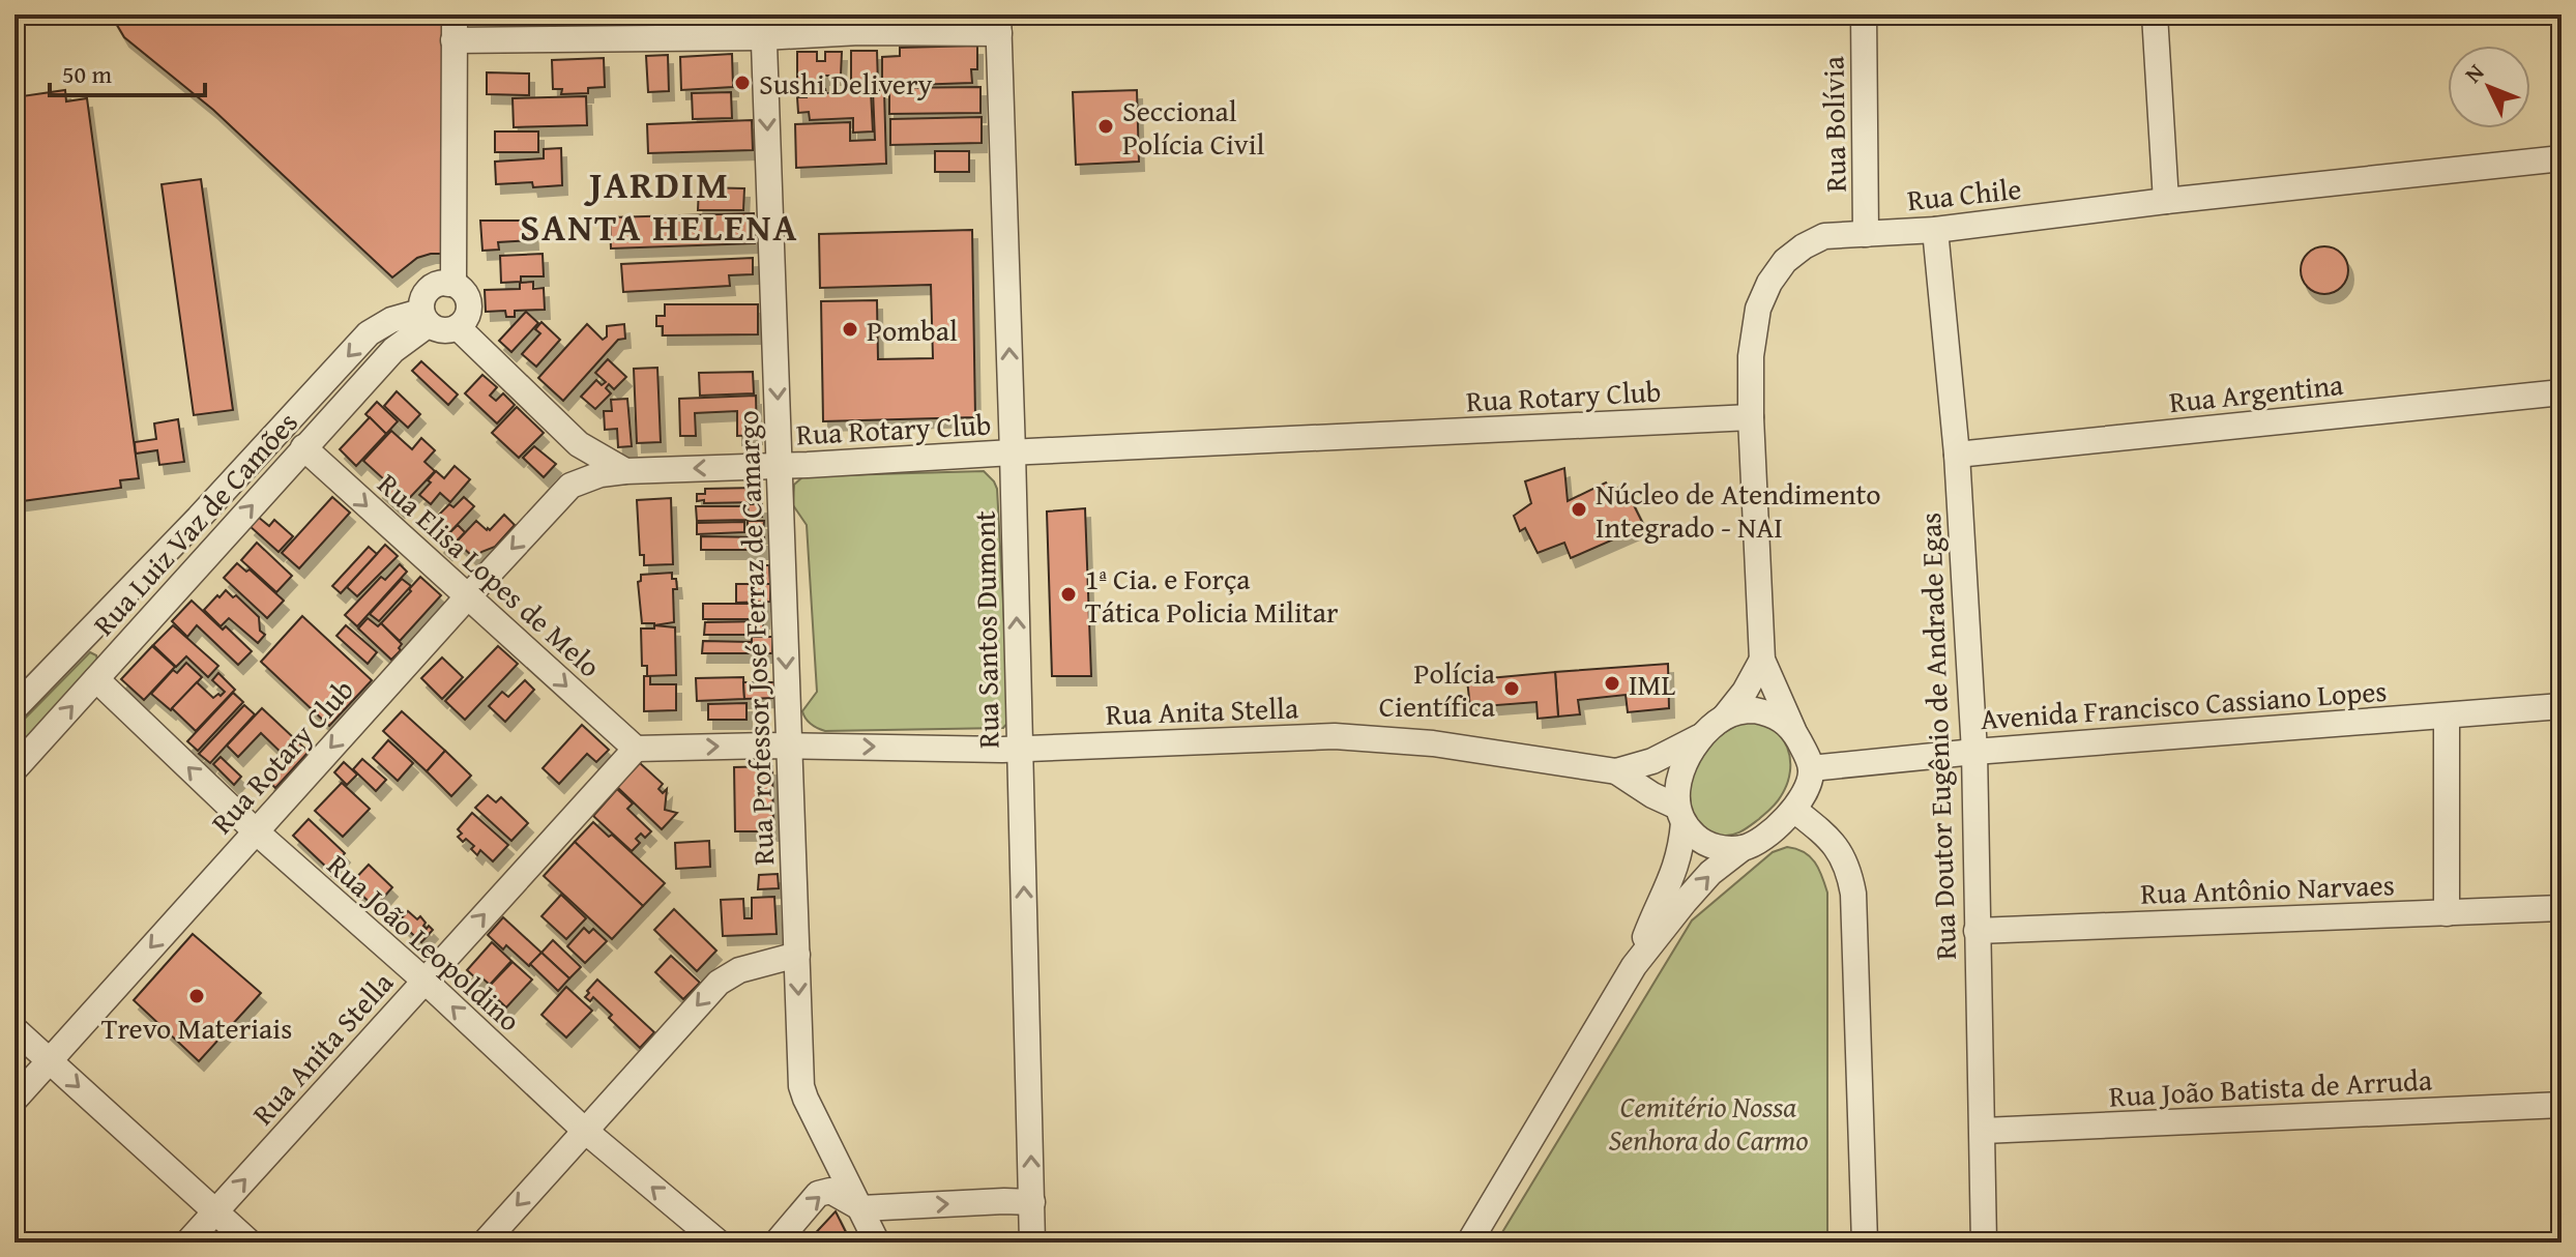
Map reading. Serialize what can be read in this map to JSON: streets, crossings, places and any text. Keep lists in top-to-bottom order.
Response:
{
  "streets": {
    "street": [
      "Rua Bolívia",
      "Rua Chile",
      "Rua Argentina",
      "Rua Rotary Club",
      "Rua Luiz Vaz de Camões",
      "Rua Elisa Lopes de Melo",
      "Rua Santos Dumont",
      "Rua Professor José Ferraz de Camargo",
      "Avenida Francisco Cassiano Lopes",
      "Rua Anita Stella",
      "Rua Doutor Eugênio de Andrade Egas",
      "Rua Antônio Narvaes",
      "Rua João Leopoldino",
      "Rua João Batista de Arruda"
    ]
  },
  "crossings": [
    ["Rua Bolívia", "Rua Chile"],
    ["Rua Chile", "Rua Rotary Club"],
    ["Rua Chile", "Rua Doutor Eugênio de Andrade Egas"],
    ["Rua Argentina", "Rua Doutor Eugênio de Andrade Egas"],
    ["Rua Rotary Club", "Rua Elisa Lopes de Melo"],
    ["Rua Rotary Club", "Rua Santos Dumont"],
    ["Rua Rotary Club", "Rua Professor José Ferraz de Camargo"],
    ["Rua Rotary Club", "Rua João Leopoldino"],
    ["Rua Luiz Vaz de Camões", "Rua Elisa Lopes de Melo"],
    ["Rua Luiz Vaz de Camões", "Rua João Leopoldino"],
    ["Rua Elisa Lopes de Melo", "Rua Anita Stella"],
    ["Rua Santos Dumont", "Rua Anita Stella"],
    ["Rua Professor José Ferraz de Camargo", "Rua Anita Stella"],
    ["Avenida Francisco Cassiano Lopes", "Rua Doutor Eugênio de Andrade Egas"],
    ["Rua Anita Stella", "Rua João Leopoldino"],
    ["Rua Doutor Eugênio de Andrade Egas", "Rua Antônio Narvaes"],
    ["Rua Doutor Eugênio de Andrade Egas", "Rua João Batista de Arruda"]
  ],
  "one_way": [
    "Rua Rotary Club",
    "Rua Santos Dumont",
    "Rua Professor José Ferraz de Camargo",
    "Rua João Leopoldino"
  ],
  "districts": ["JARDIM SANTA HELENA"],
  "parks": ["Cemitério Nossa Senhora do Carmo"],
  "places": [
    "Sushi Delivery",
    "Seccional Polícia Civil",
    "Pombal",
    "Núcleo de Atendimento Integrado - NAI",
    "1ª Cia. e Força Tática Policia Militar",
    "IML",
    "Polícia Científica",
    "Trevo Materiais"
  ],
  "scale_bar": "50 m",
  "north": "top left"
}
